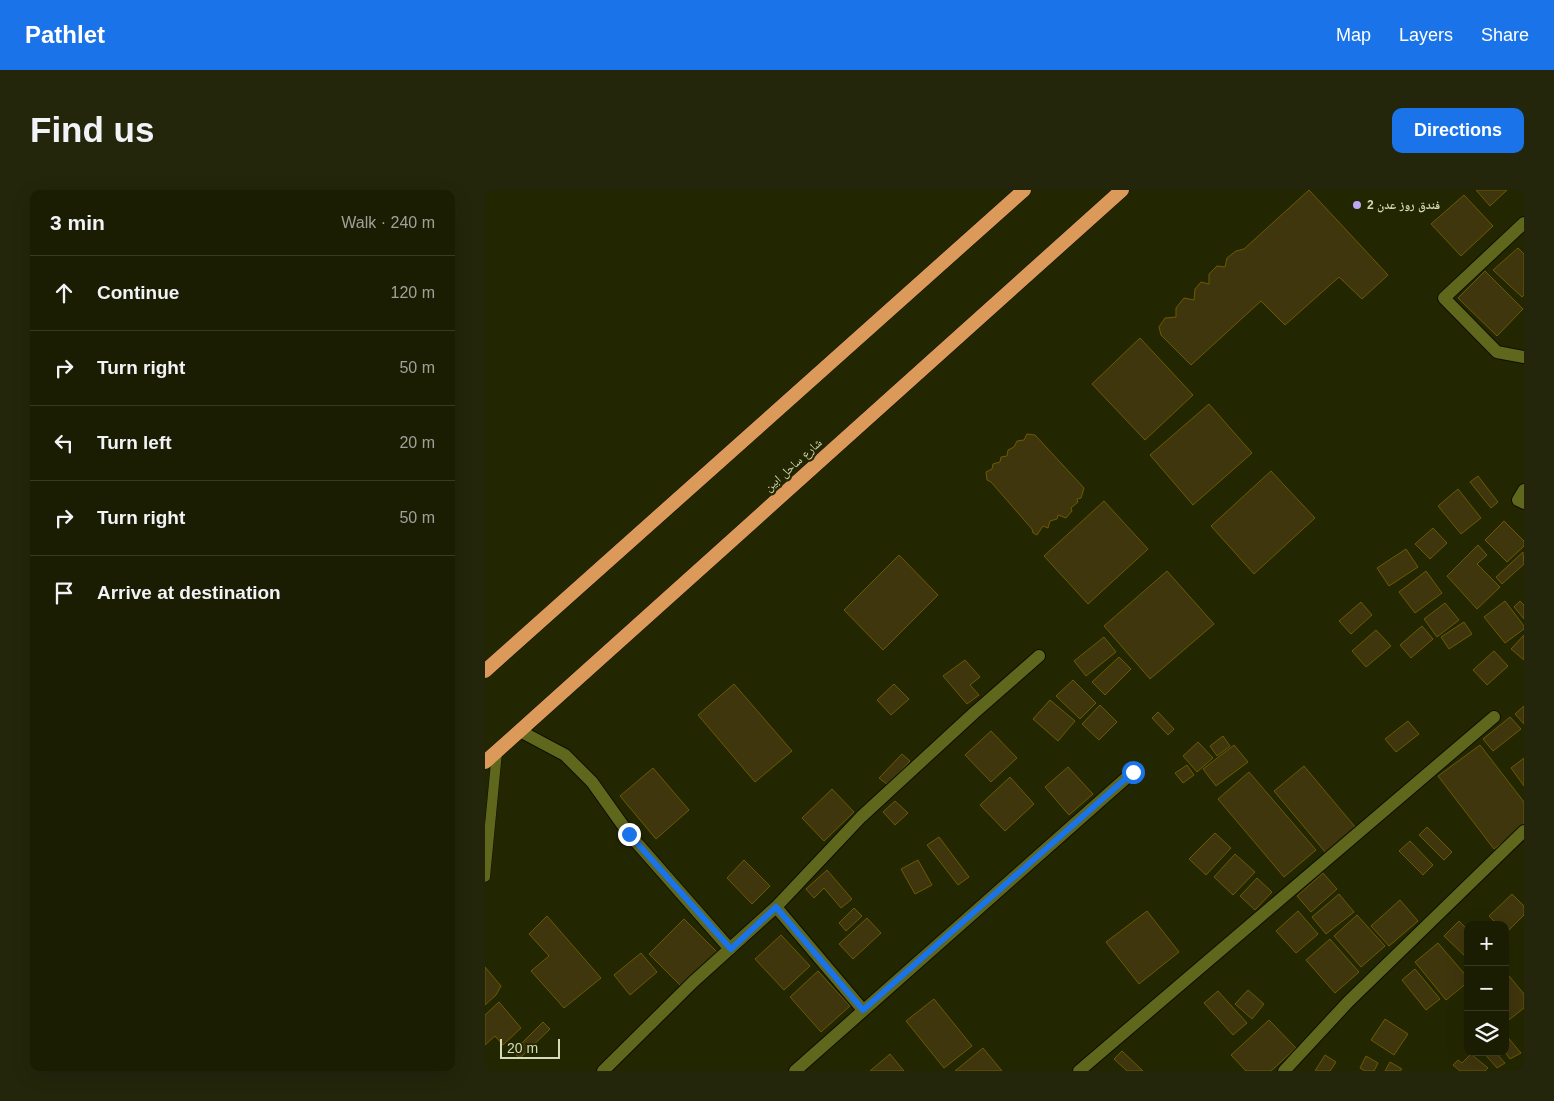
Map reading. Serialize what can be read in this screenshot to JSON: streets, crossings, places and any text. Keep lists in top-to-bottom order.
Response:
{
  "streets": {
    "highway": ["شارع ساحل ابين"]
  },
  "places": ["فندق روز عدن 2"],
  "scale_bar": "20 m",
  "page": {
    "header": "Pathlet",
    "nav": ["Map", "Layers", "Share"],
    "buttons": "Directions",
    "title": "Find us",
    "heading": ["3 min", "Walk · 240 m"],
    "list": [
      ["Continue", "120 m"],
      ["Turn right", "50 m"],
      ["Turn left", "20 m"],
      ["Turn right", "50 m"],
      "Arrive at destination"
    ],
    "map_buttons": ["+", "−"],
    "scale": "20 m"
  }
}
